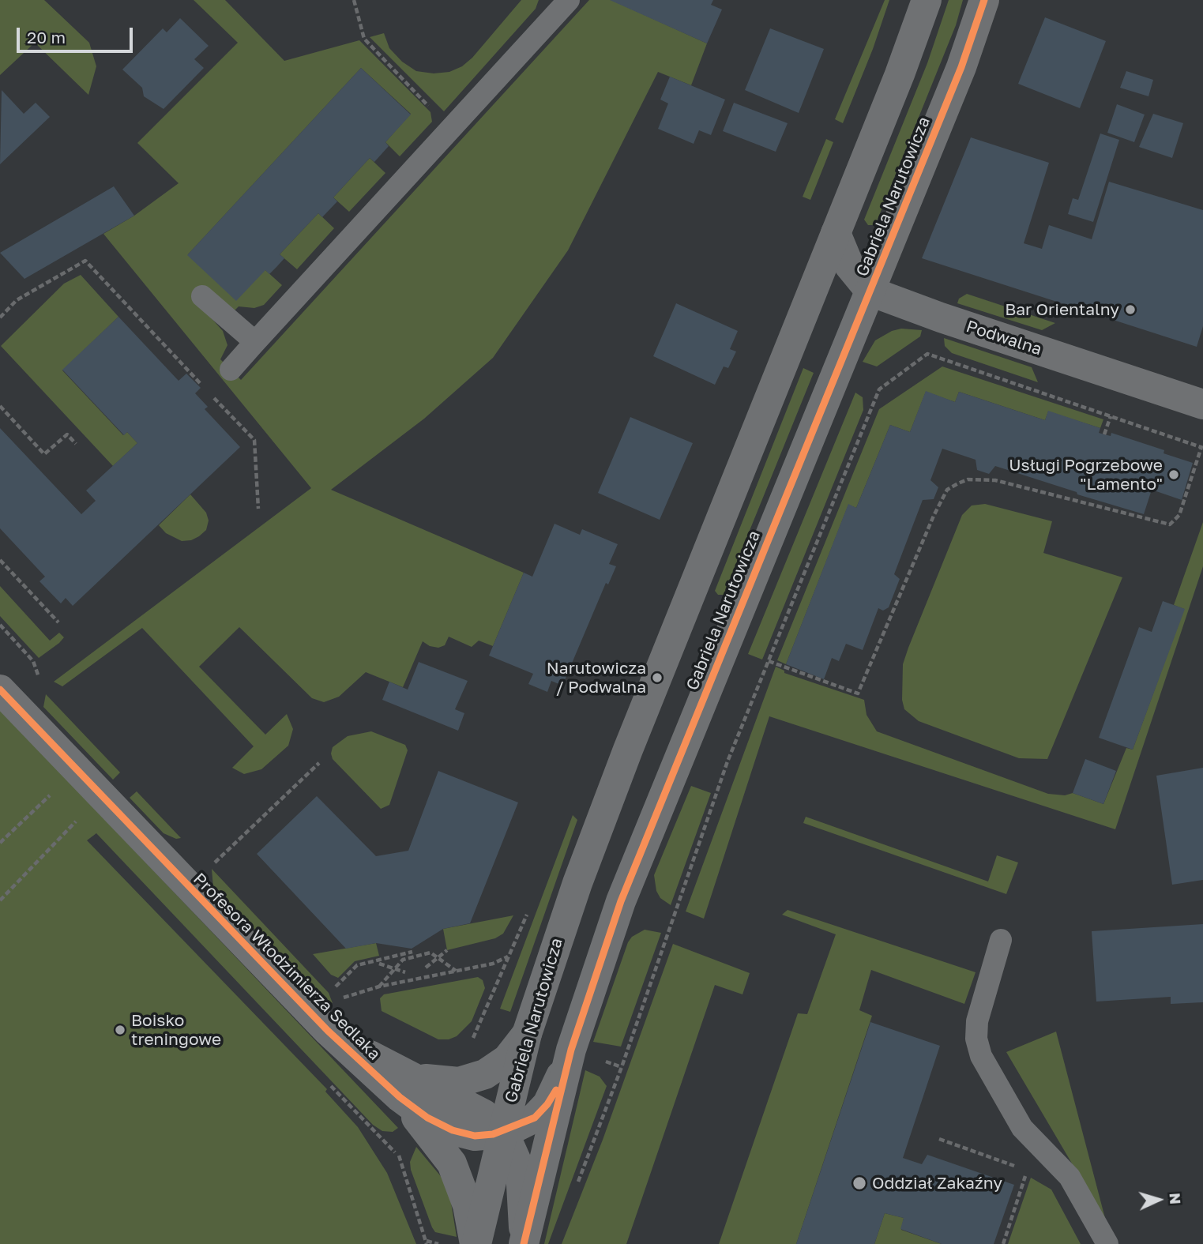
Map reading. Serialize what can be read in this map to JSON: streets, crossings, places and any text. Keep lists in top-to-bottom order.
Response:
{
  "streets": {
    "street": ["Gabriela Narutowicza", "Podwalna", "Profesora Włodzimierza Sedlaka"]
  },
  "crossings": [
    ["Gabriela Narutowicza", "Podwalna"],
    ["Gabriela Narutowicza", "Profesora Włodzimierza Sedlaka"]
  ],
  "places": [
    "Bar Orientalny",
    "Usługi Pogrzebowe \"Lamento\"",
    "Narutowicza / Podwalna",
    "Boisko treningowe",
    "Oddział Zakaźny"
  ],
  "scale_bar": "20 m",
  "north": "right"
}
